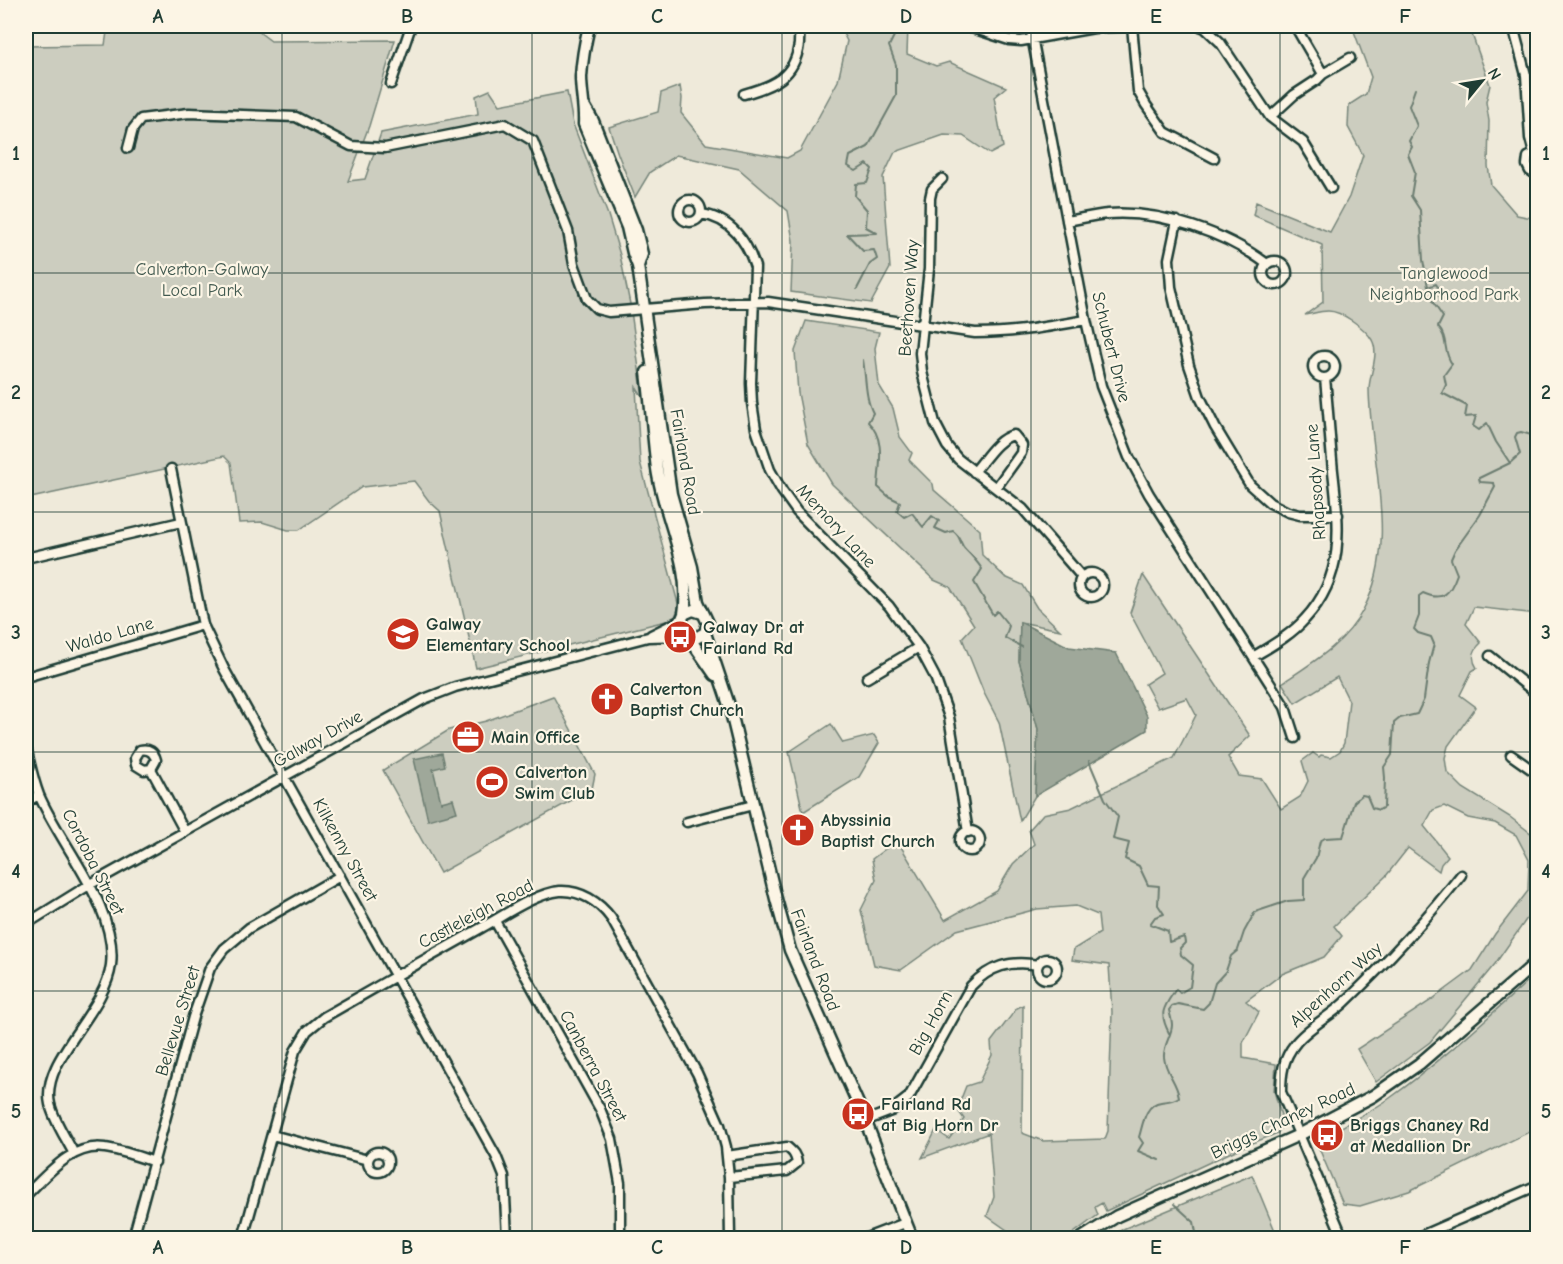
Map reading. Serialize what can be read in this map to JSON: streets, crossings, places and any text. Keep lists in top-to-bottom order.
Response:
{
  "streets": {
    "main road": ["Fairland Road", "Briggs Chaney Road"],
    "street": [
      "Beethoven Way",
      "Schubert Drive",
      "Rhapsody Lane",
      "Memory Lane",
      "Waldo Lane",
      "Galway Drive",
      "Kilkenny Street",
      "Cordoba Street",
      "Castleleigh Road",
      "Alpenhorn Way",
      "Bellevue Street",
      "Big Horn",
      "Canberra Street"
    ]
  },
  "crossings": [
    ["Schubert Drive", "Rhapsody Lane"],
    ["Fairland Road", "Galway Drive"],
    ["Fairland Road", "Big Horn"],
    ["Waldo Lane", "Kilkenny Street"],
    ["Galway Drive", "Kilkenny Street"],
    ["Galway Drive", "Cordoba Street"],
    ["Kilkenny Street", "Castleleigh Road"],
    ["Kilkenny Street", "Bellevue Street"],
    ["Castleleigh Road", "Canberra Street"],
    ["Alpenhorn Way", "Briggs Chaney Road"]
  ],
  "parks": ["Calverton-Galway Local Park", "Tanglewood Neighborhood Park"],
  "places": {
    "school or university": ["Galway Elementary School"],
    "bus stop": ["Galway Dr at Fairland Rd", "Fairland Rd at Big Horn Dr", "Briggs Chaney Rd at Medallion Dr"],
    "church": ["Calverton Baptist Church", "Abyssinia Baptist Church"],
    "office": ["Main Office"],
    "sports": ["Calverton Swim Club"]
  },
  "north": "top right",
  "grid": {
    "columns": [
      "A",
      "B",
      "C",
      "D",
      "E",
      "F"
    ],
    "rows": [
      "1",
      "2",
      "3",
      "4",
      "5"
    ]
  }
}
